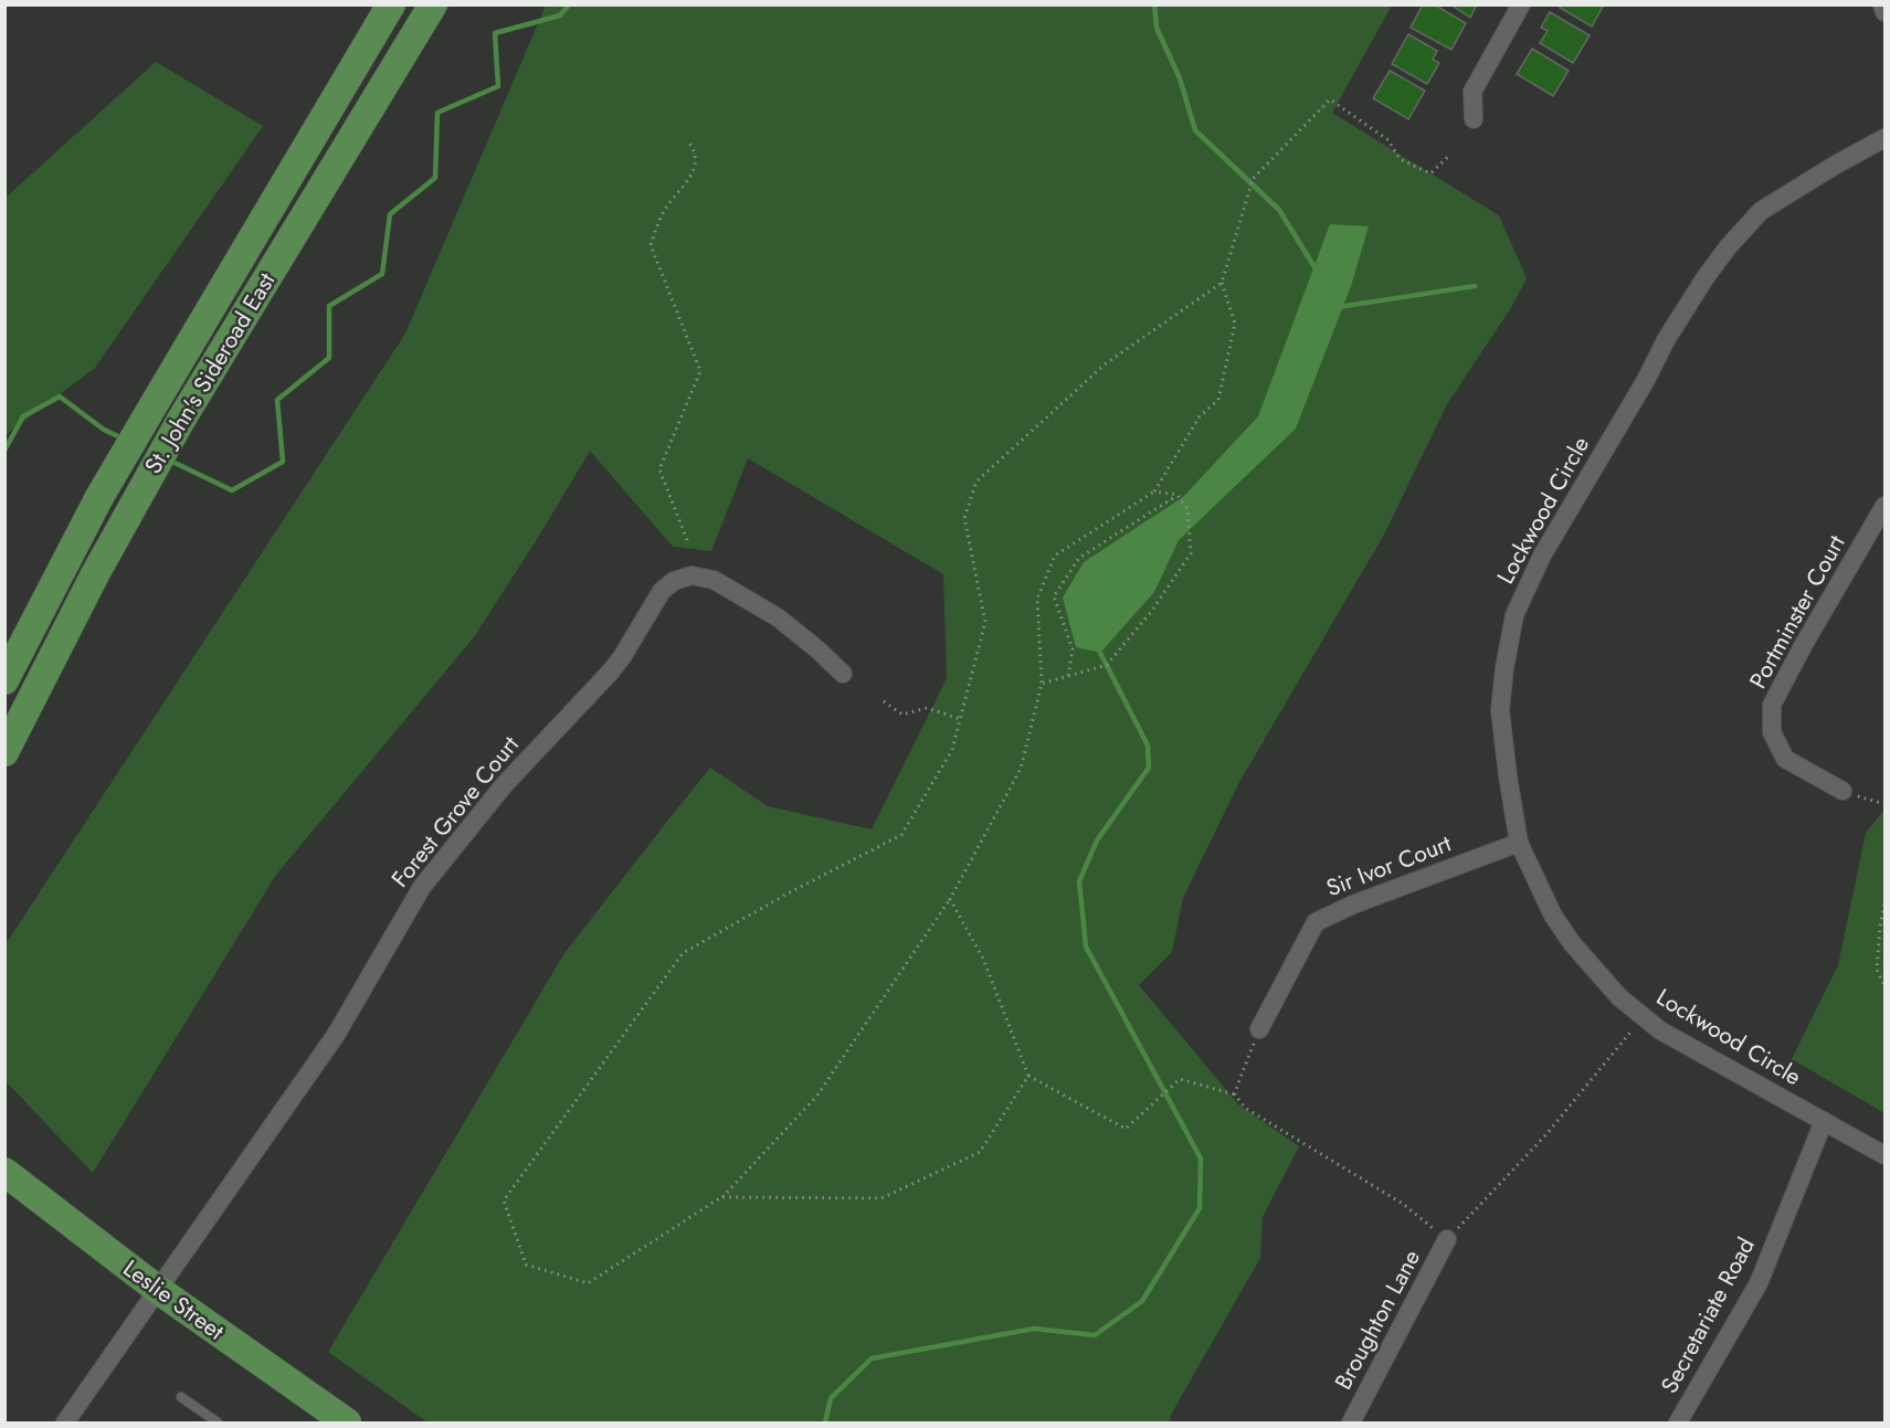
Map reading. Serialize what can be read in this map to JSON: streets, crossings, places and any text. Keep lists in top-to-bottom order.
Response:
{
  "streets": {
    "main road": ["St. John's Sideroad East", "Leslie Street"],
    "street": [
      "Lockwood Circle",
      "Portminster Court",
      "Forest Grove Court",
      "Sir Ivor Court",
      "Secretariate Road",
      "Broughton Lane"
    ]
  },
  "crossings": [
    ["Lockwood Circle", "Sir Ivor Court"],
    ["Lockwood Circle", "Secretariate Road"],
    ["Forest Grove Court", "Leslie Street"]
  ]
}
